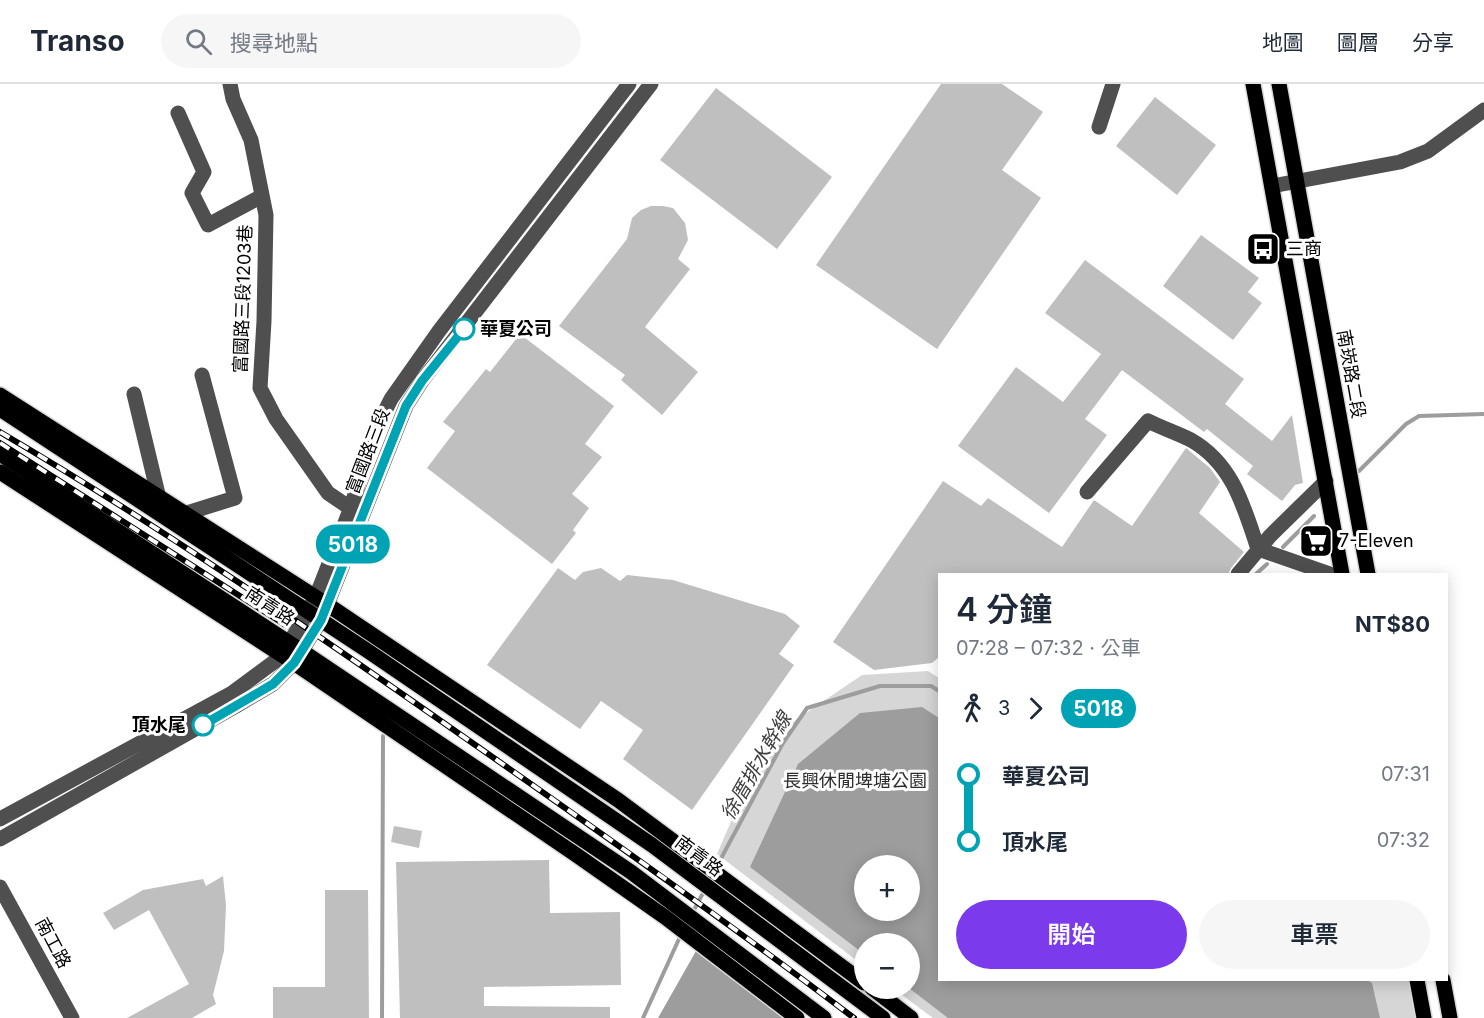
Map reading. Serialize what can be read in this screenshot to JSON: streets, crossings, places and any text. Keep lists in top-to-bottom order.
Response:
{
  "streets": {
    "main road": ["南崁路二段", "南青路"],
    "street": ["富國路三段1203巷", "富國路三段", "南工路"]
  },
  "crossings": [
    ["富國路三段1203巷", "富國路三段"],
    ["富國路三段", "南青路"]
  ],
  "water": ["徐厝排水幹線"],
  "parks": ["長興休閒埤塘公園"],
  "places": {
    "bus stop": ["三商"],
    "other": ["華夏公司", "頂水尾"],
    "supermarket": ["7-Eleven"]
  },
  "lines": ["bus line 5018"],
  "page": {
    "header": "Transo",
    "search": "搜尋地點",
    "nav": ["地圖", "圖層", "分享"],
    "on_map": "5018",
    "heading": ["4 分鐘", "07:28 – 07:32 · 公車", "NT$80"],
    "legs": ["3", "5018"],
    "list": [
      {
        "name": "華夏公司",
        "value": "07:31"
      },
      {
        "name": "頂水尾",
        "value": "07:32"
      }
    ],
    "map_buttons": ["+", "−"],
    "buttons": ["開始", "車票"]
  }
}
